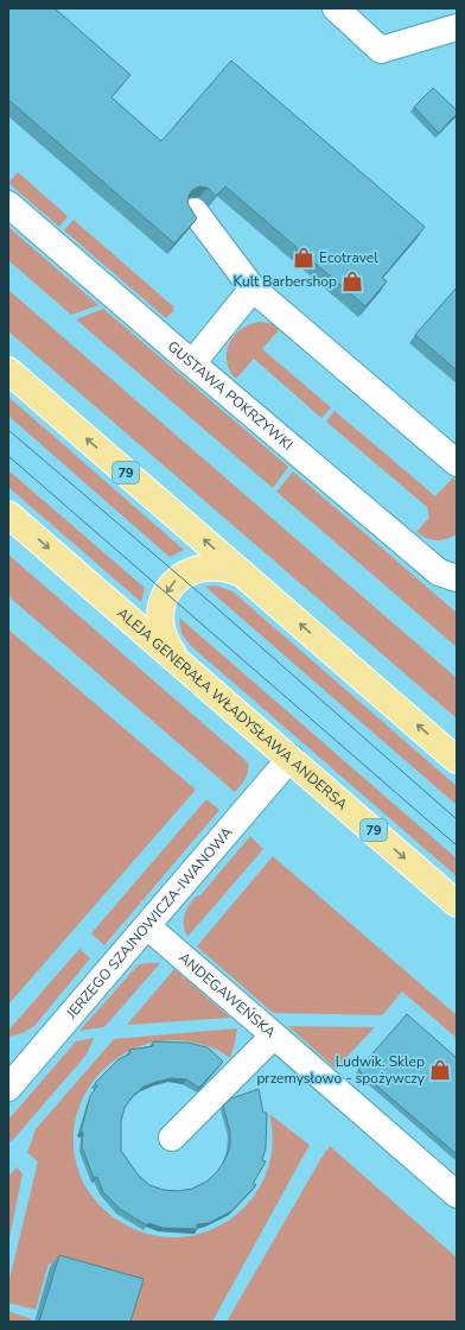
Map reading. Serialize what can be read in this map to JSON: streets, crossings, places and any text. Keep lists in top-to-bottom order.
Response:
{
  "streets": {
    "main road": ["79", "ALEJA GENERAŁA WŁADYSŁAWA ANDERSA"],
    "street": ["GUSTAWA POKRZYWKI", "JERZEGO SZAJNOWICZA-IWANOWA", "ANDEGAWEŃSKA"]
  },
  "crossings": [
    ["ALEJA GENERAŁA WŁADYSŁAWA ANDERSA", "JERZEGO SZAJNOWICZA-IWANOWA"],
    ["JERZEGO SZAJNOWICZA-IWANOWA", "ANDEGAWEŃSKA"]
  ],
  "places": {
    "shop": ["Ecotravel", "Kult Barbershop", "Ludwik. Sklep przemysłowo - spożywczy"]
  }
}
